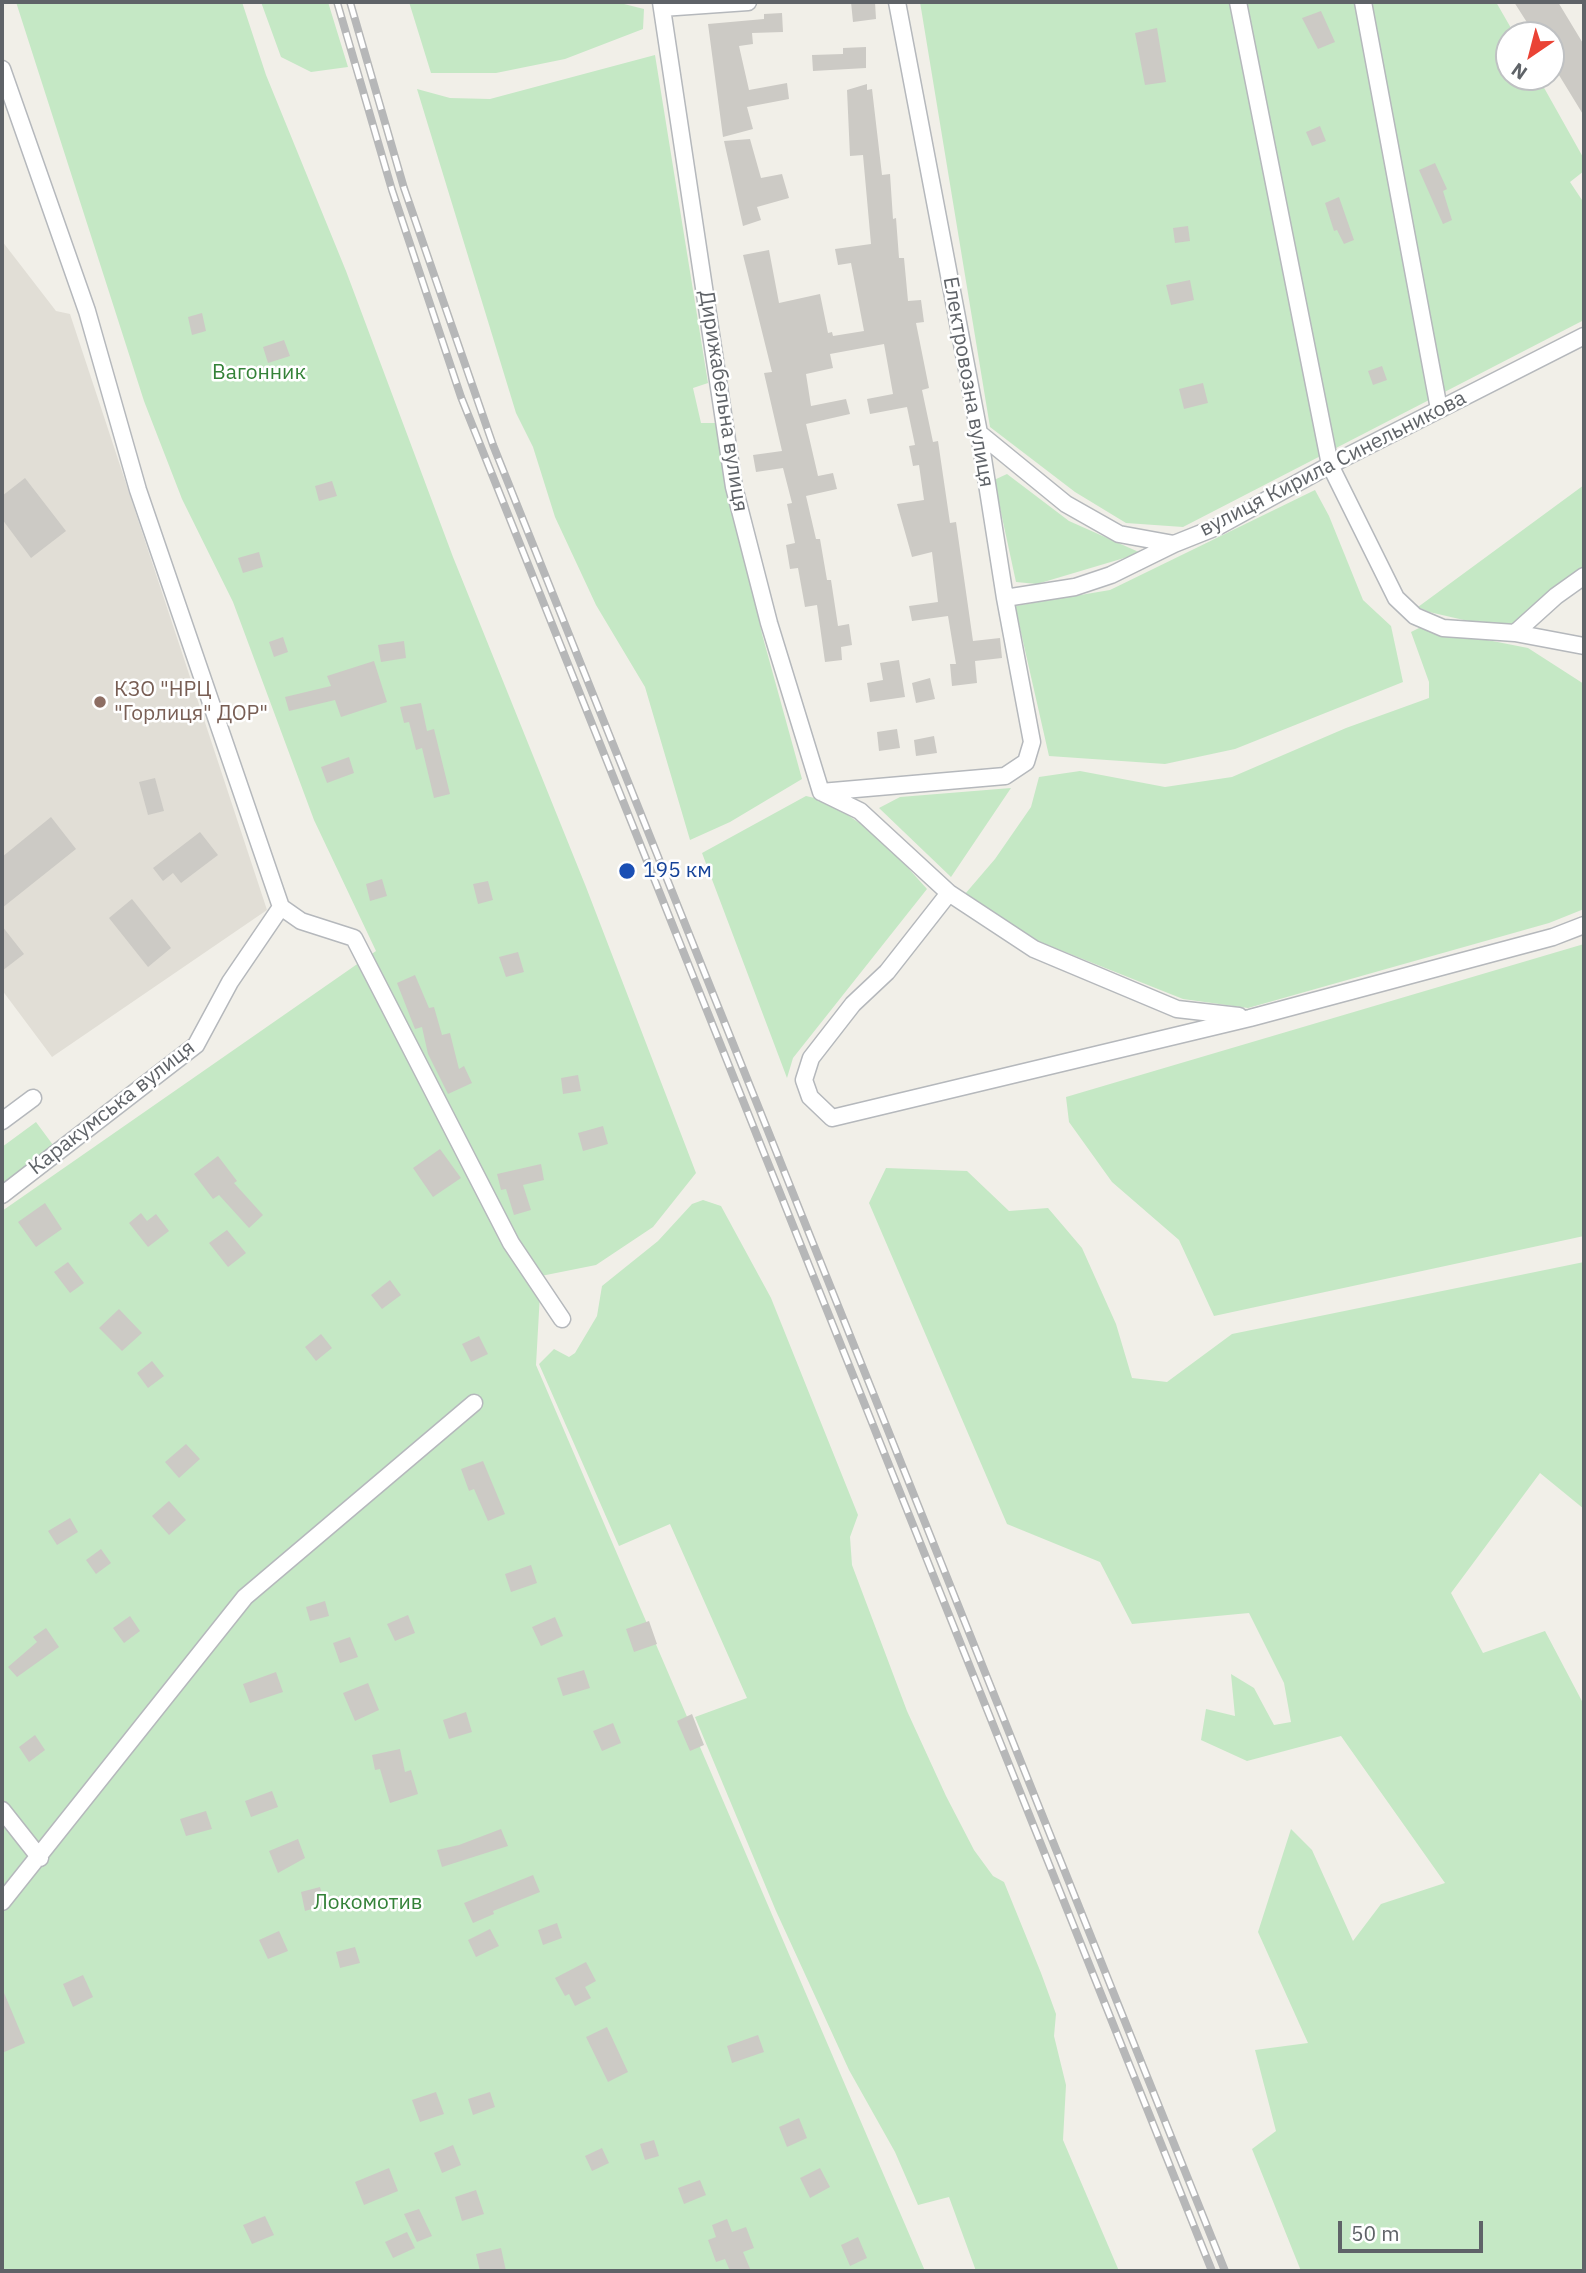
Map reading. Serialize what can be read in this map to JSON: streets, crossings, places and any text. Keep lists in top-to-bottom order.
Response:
{
  "streets": {
    "street": [
      "Електровозна вулиця",
      "Дирижабельна вулиця",
      "вулиця Кирила Синельникова",
      "Каракумська вулиця"
    ]
  },
  "crossings": [
    ["Електровозна вулиця", "Дирижабельна вулиця"],
    ["Електровозна вулиця", "вулиця Кирила Синельникова"]
  ],
  "parks": ["Вагонник", "Локомотив"],
  "places": ["КЗО \"НРЦ \"Горлиця\" ДОР\"", "195 км"],
  "scale_bar": "50 m",
  "north": "bottom left"
}
